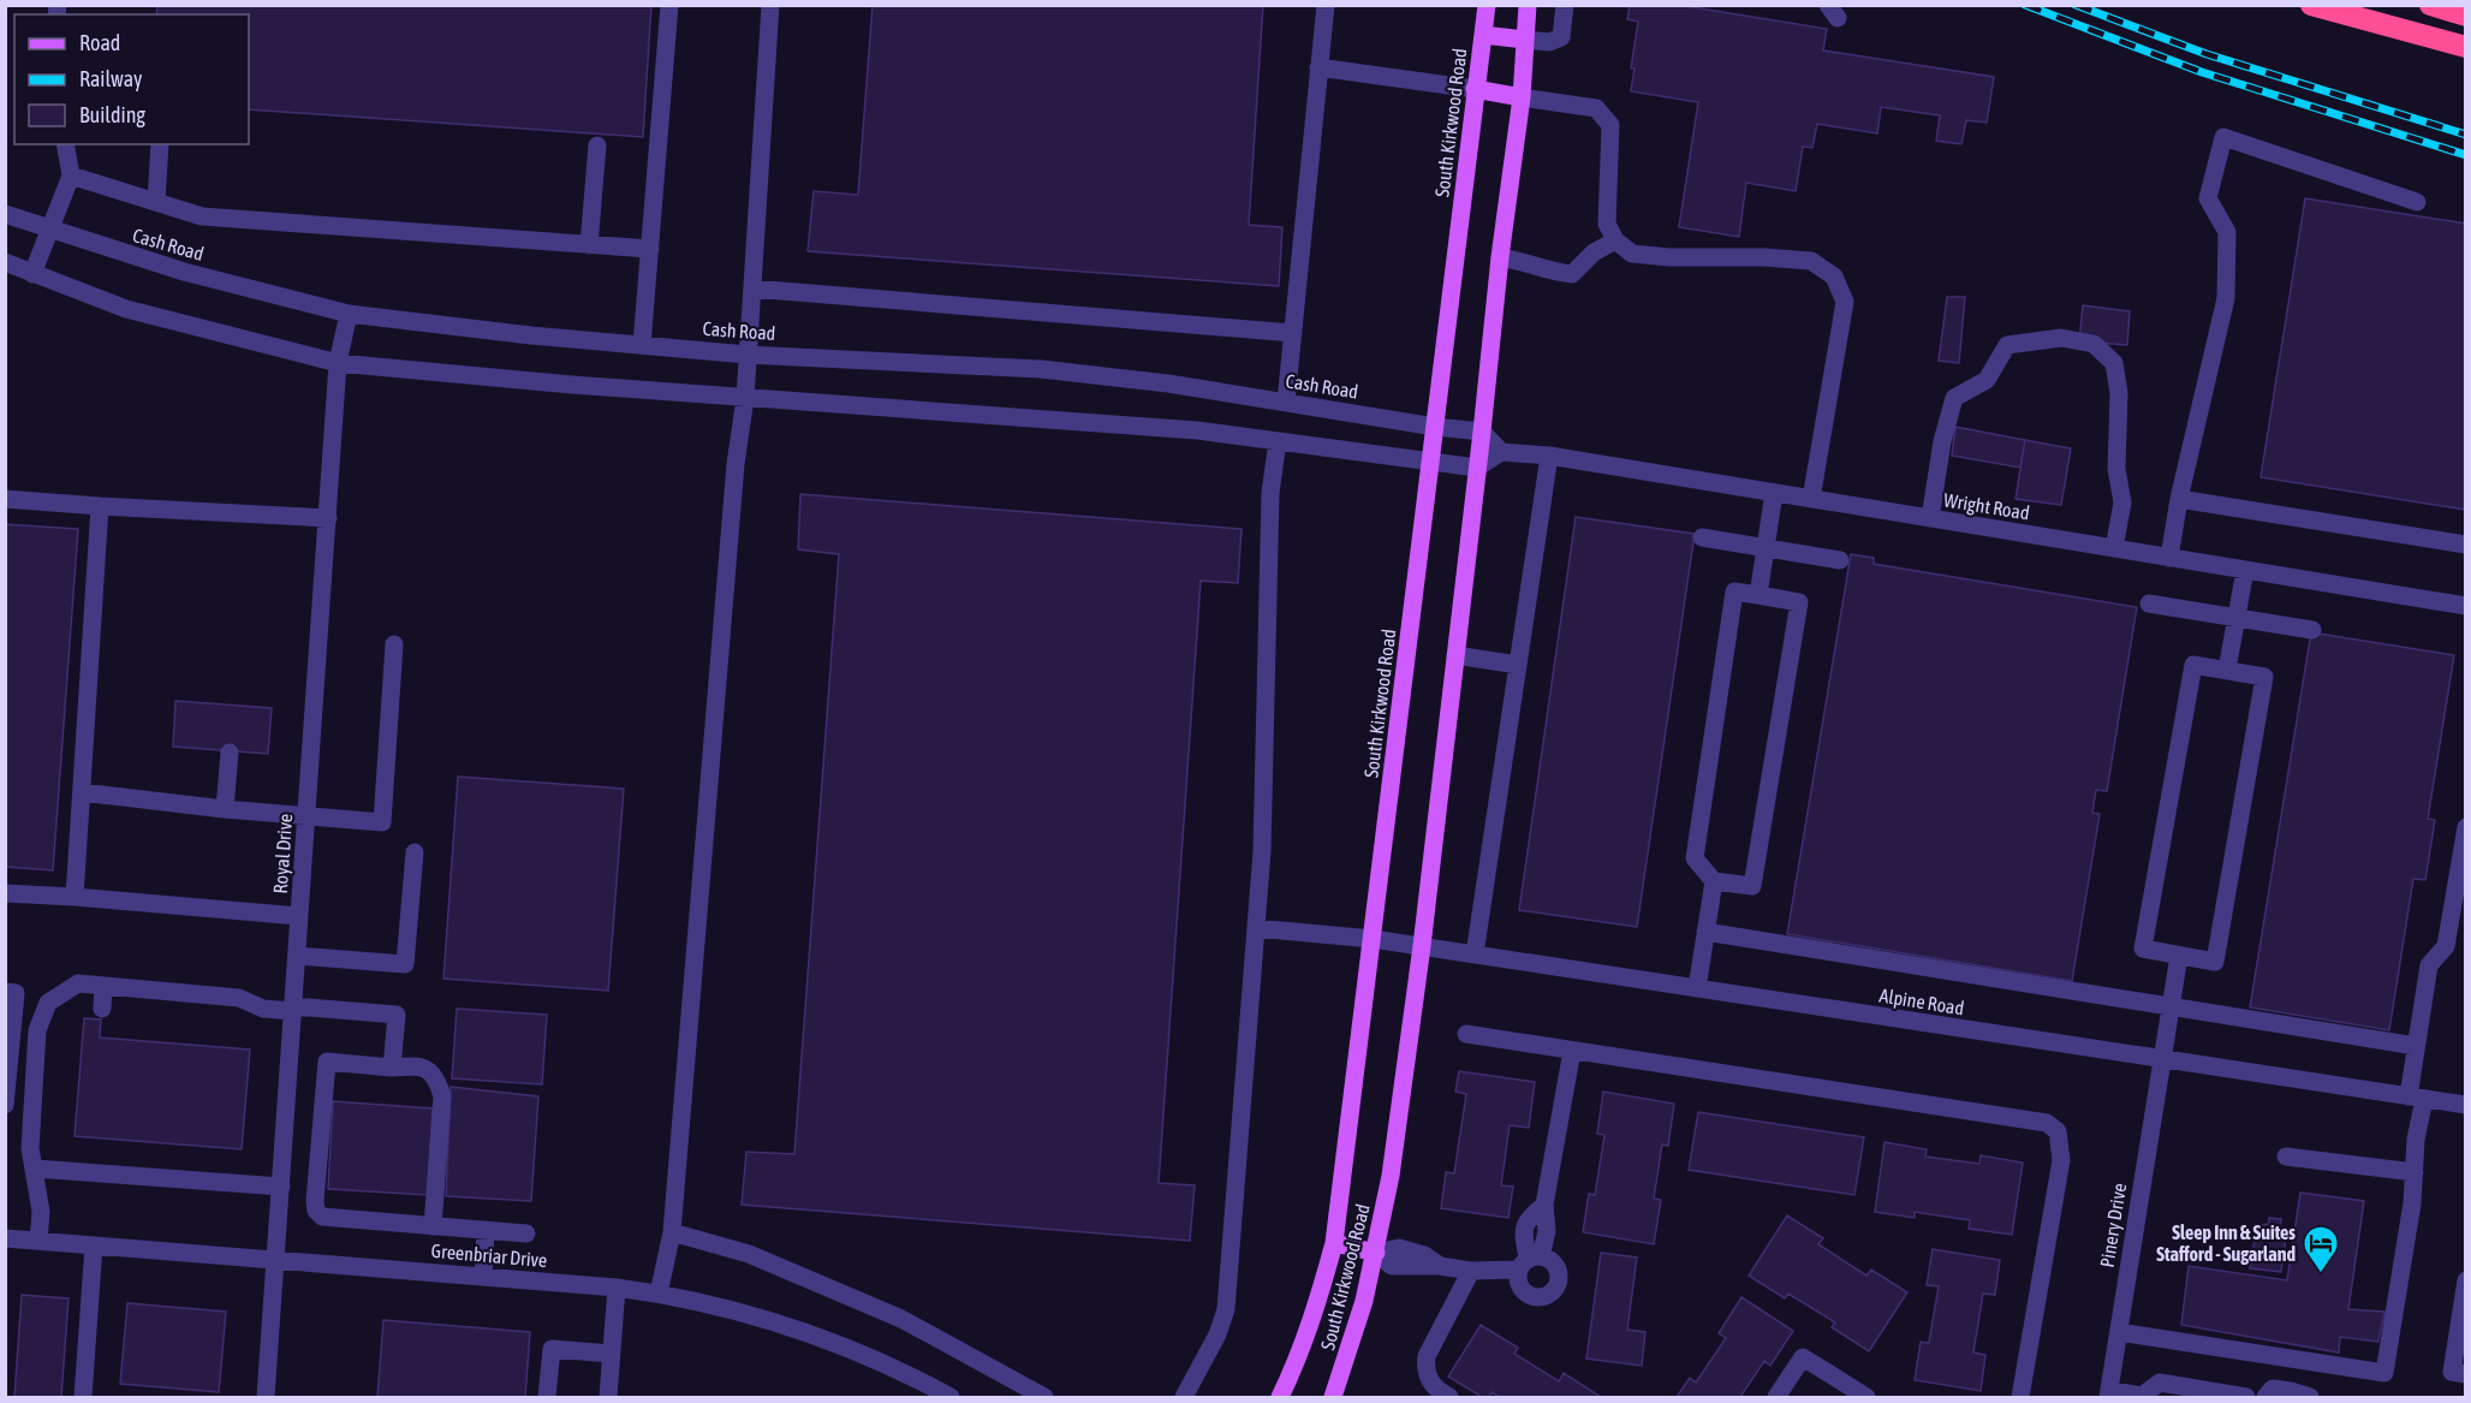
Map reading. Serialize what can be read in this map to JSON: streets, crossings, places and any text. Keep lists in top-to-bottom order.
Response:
{
  "streets": {
    "main road": ["South Kirkwood Road"],
    "street": [
      "Cash Road",
      "Wright Road",
      "Royal Drive",
      "Alpine Road",
      "Pinery Drive",
      "Greenbriar Drive"
    ]
  },
  "crossings": [
    ["South Kirkwood Road", "Cash Road"],
    ["South Kirkwood Road", "Alpine Road"],
    ["Cash Road", "Royal Drive"],
    ["Royal Drive", "Greenbriar Drive"],
    ["Alpine Road", "Pinery Drive"]
  ],
  "places": {
    "hotel": ["Sleep Inn & Suites Stafford - Sugarland"]
  },
  "legend": ["Road", "Railway", "Building"]
}
